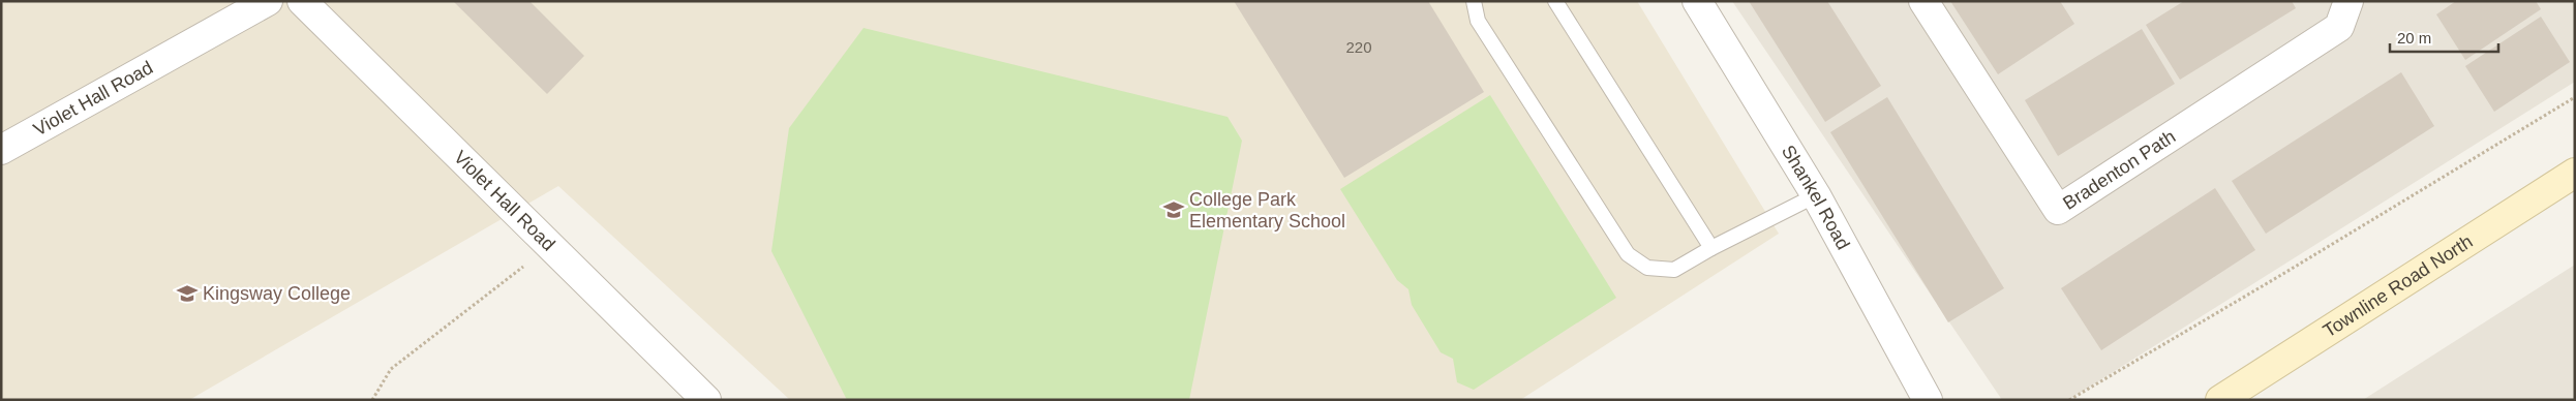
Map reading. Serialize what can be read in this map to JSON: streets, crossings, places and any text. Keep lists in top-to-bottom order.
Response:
{
  "streets": {
    "main road": ["Townline Road North"],
    "street": ["Violet Hall Road", "Bradenton Path", "Shankel Road"]
  },
  "places": {
    "school or university": ["College Park Elementary School", "Kingsway College"]
  },
  "house_numbers": ["220"],
  "scale_bar": "20 m"
}
